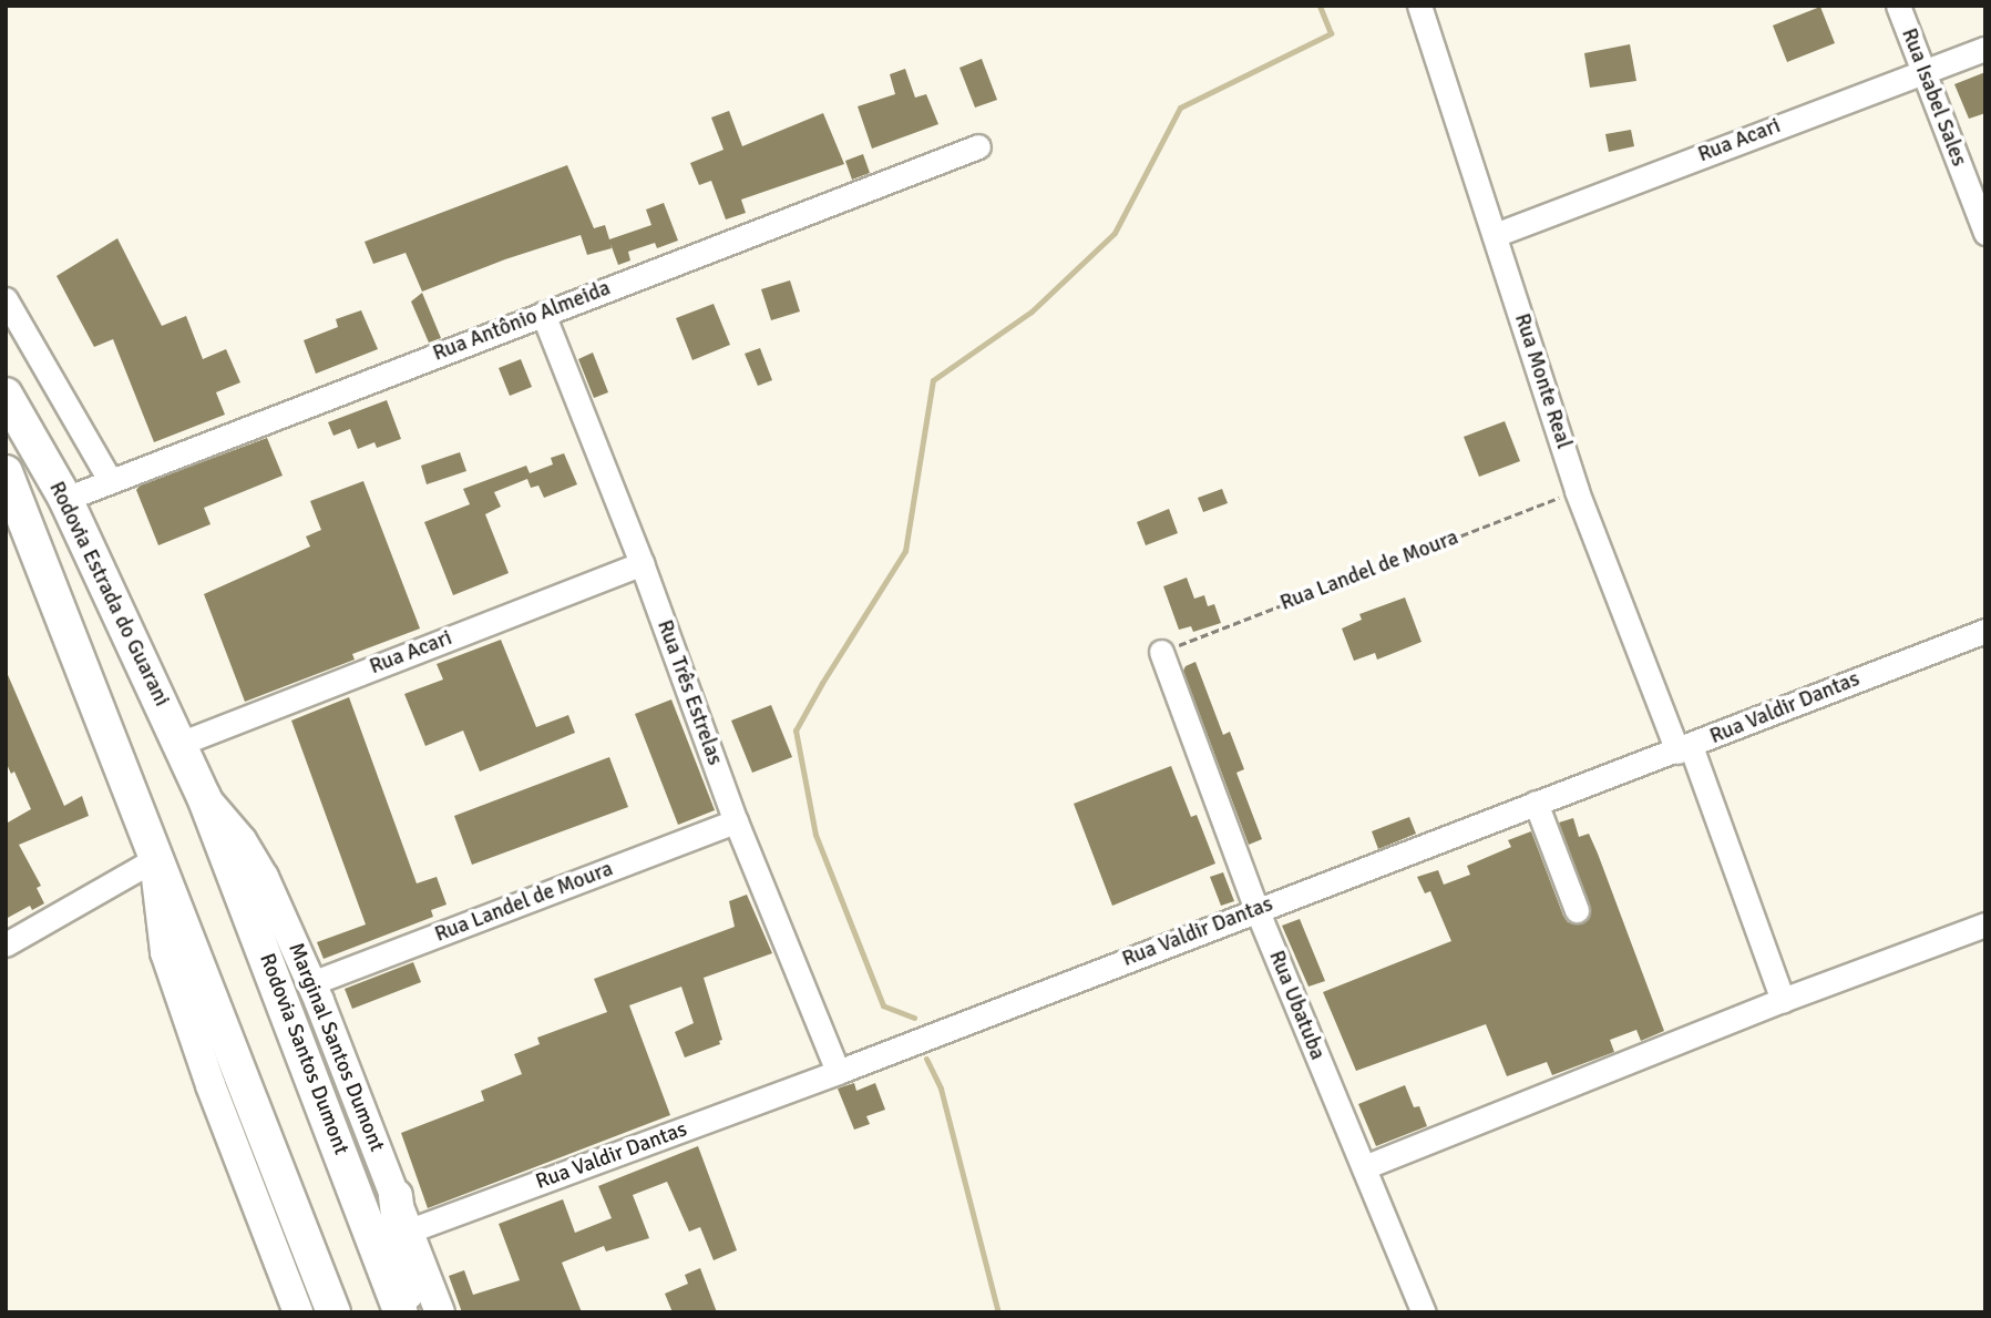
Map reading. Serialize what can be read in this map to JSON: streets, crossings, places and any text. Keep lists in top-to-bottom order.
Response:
{
  "streets": {
    "highway": ["Rodovia Estrada do Guarani", "Rodovia Santos Dumont"],
    "main road": ["Marginal Santos Dumont"],
    "street": [
      "Rua Isabel Sales",
      "Rua Acari",
      "Rua Antônio Almeida",
      "Rua Monte Real",
      "Rua Landel de Moura",
      "Rua Três Estrelas",
      "Rua Valdir Dantas",
      "Rua Ubatuba"
    ]
  },
  "crossings": [
    ["Rua Isabel Sales", "Rua Acari"],
    ["Rua Acari", "Rua Monte Real"],
    ["Rua Acari", "Rodovia Estrada do Guarani"],
    ["Rua Acari", "Rua Três Estrelas"],
    ["Rua Antônio Almeida", "Rodovia Estrada do Guarani"],
    ["Rua Antônio Almeida", "Rua Três Estrelas"],
    ["Rua Monte Real", "Rua Landel de Moura"],
    ["Rua Monte Real", "Rua Valdir Dantas"],
    ["Rua Landel de Moura", "Rua Três Estrelas"],
    ["Rua Landel de Moura", "Rua Ubatuba"],
    ["Rua Landel de Moura", "Marginal Santos Dumont"],
    ["Rodovia Estrada do Guarani", "Marginal Santos Dumont"],
    ["Rodovia Estrada do Guarani", "Rodovia Santos Dumont"],
    ["Rua Três Estrelas", "Rua Valdir Dantas"],
    ["Rua Valdir Dantas", "Rua Ubatuba"],
    ["Rua Valdir Dantas", "Marginal Santos Dumont"],
    ["Marginal Santos Dumont", "Rodovia Santos Dumont"]
  ]
}
